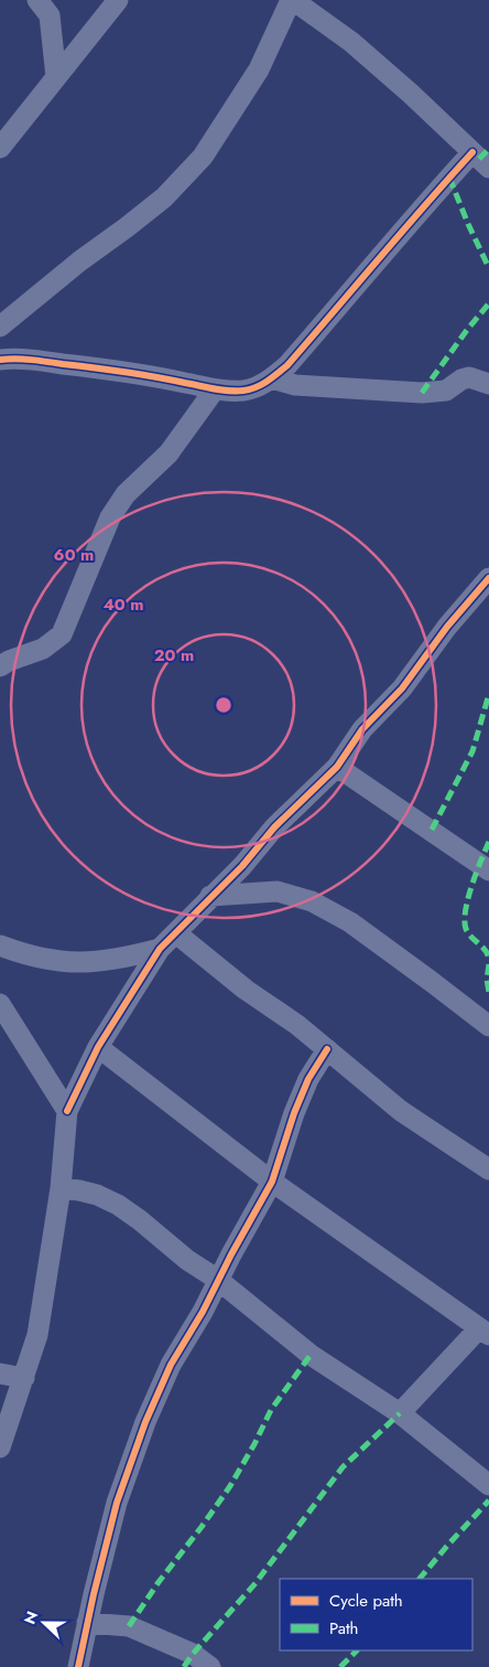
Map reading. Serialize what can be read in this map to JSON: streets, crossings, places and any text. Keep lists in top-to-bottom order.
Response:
{
  "legend": ["Cycle path", "Path"],
  "north": "left",
  "rings": ["60 m", "40 m", "20 m"]
}
